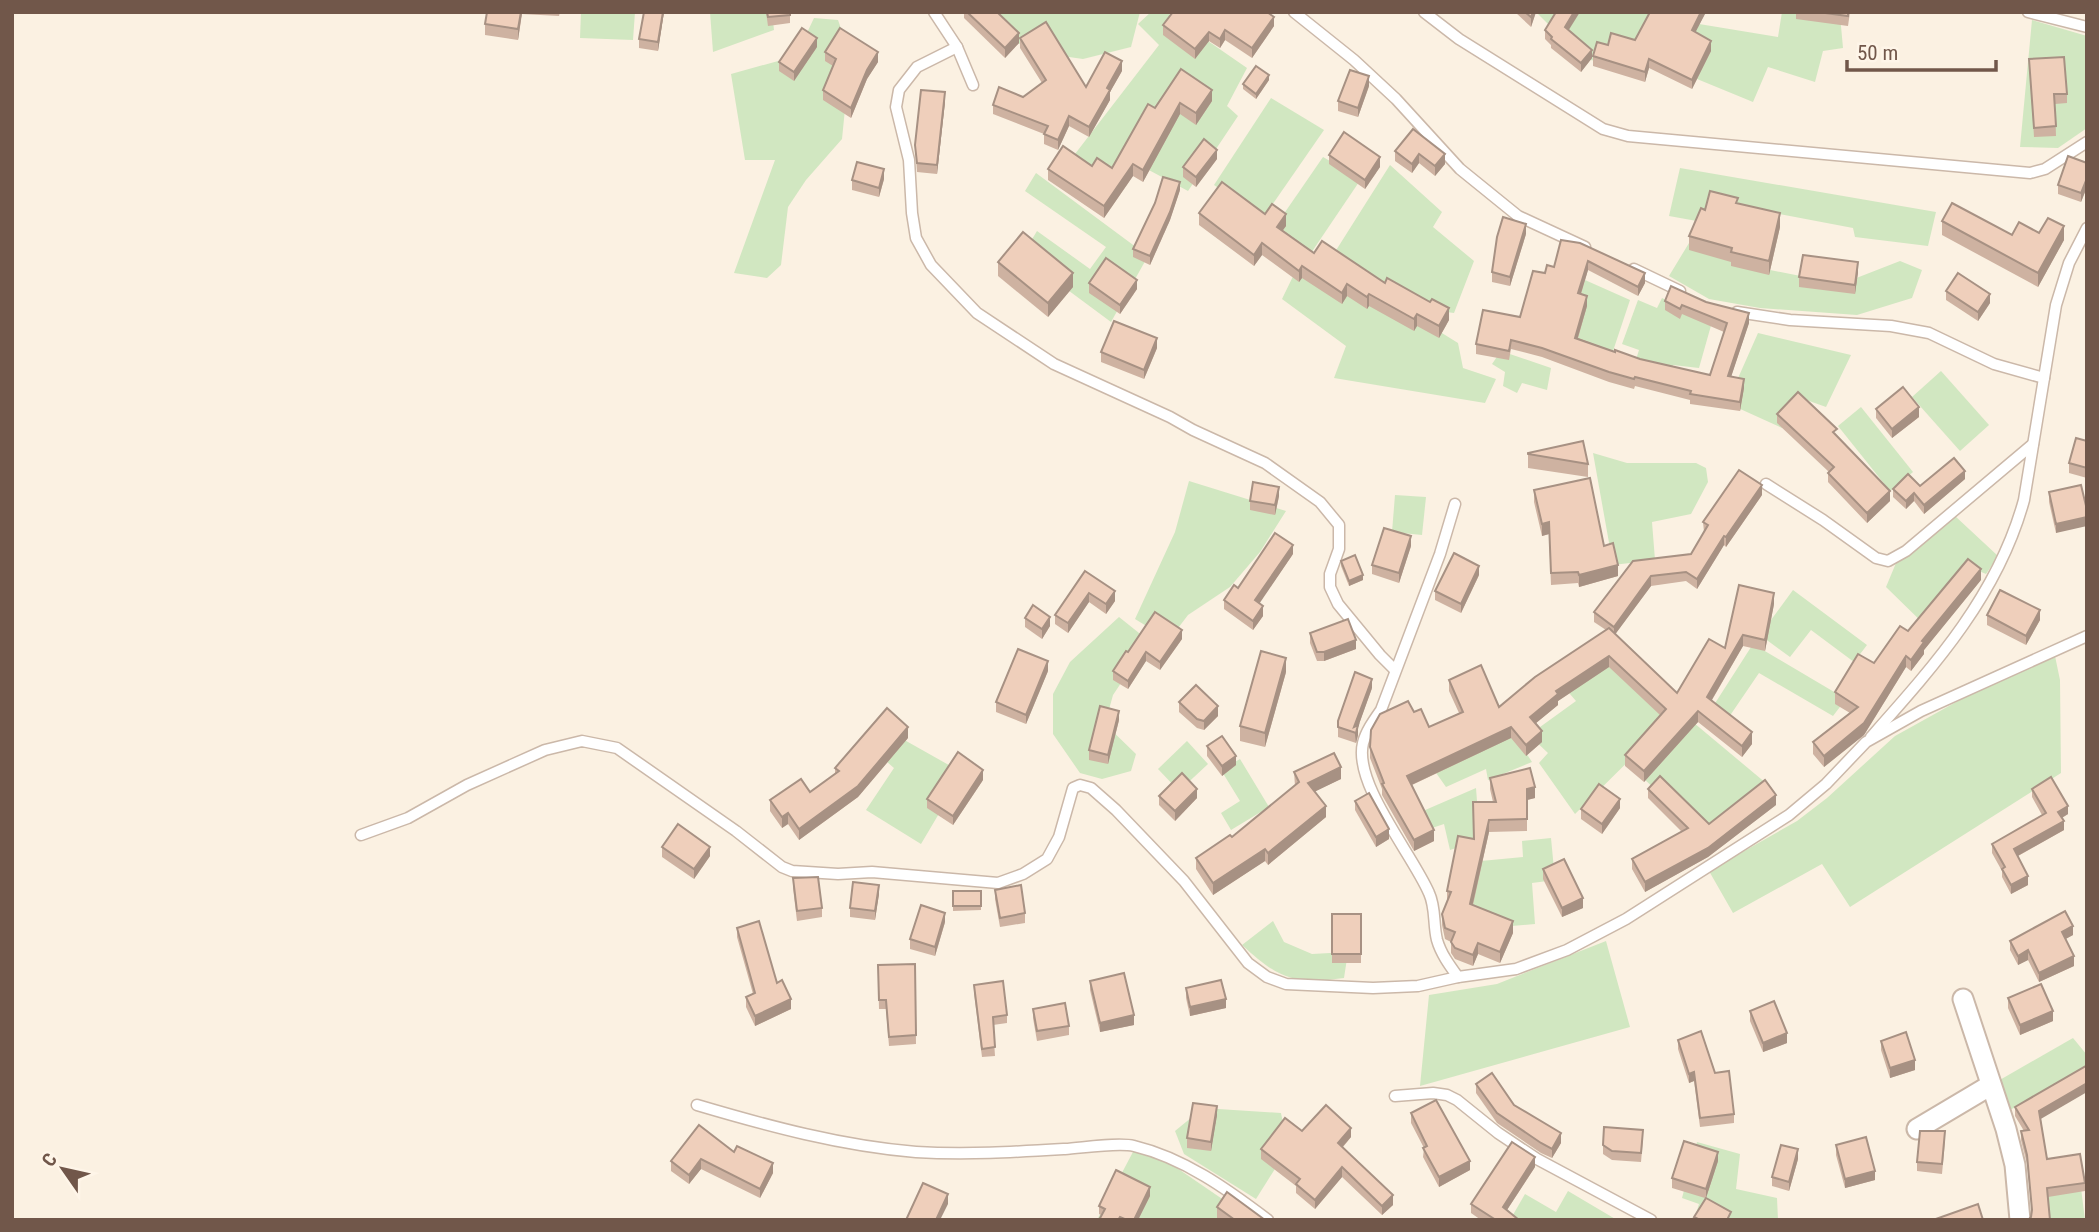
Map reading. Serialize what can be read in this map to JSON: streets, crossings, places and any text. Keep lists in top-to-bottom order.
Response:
{
  "scale_bar": "50 m",
  "north": "top left"
}
